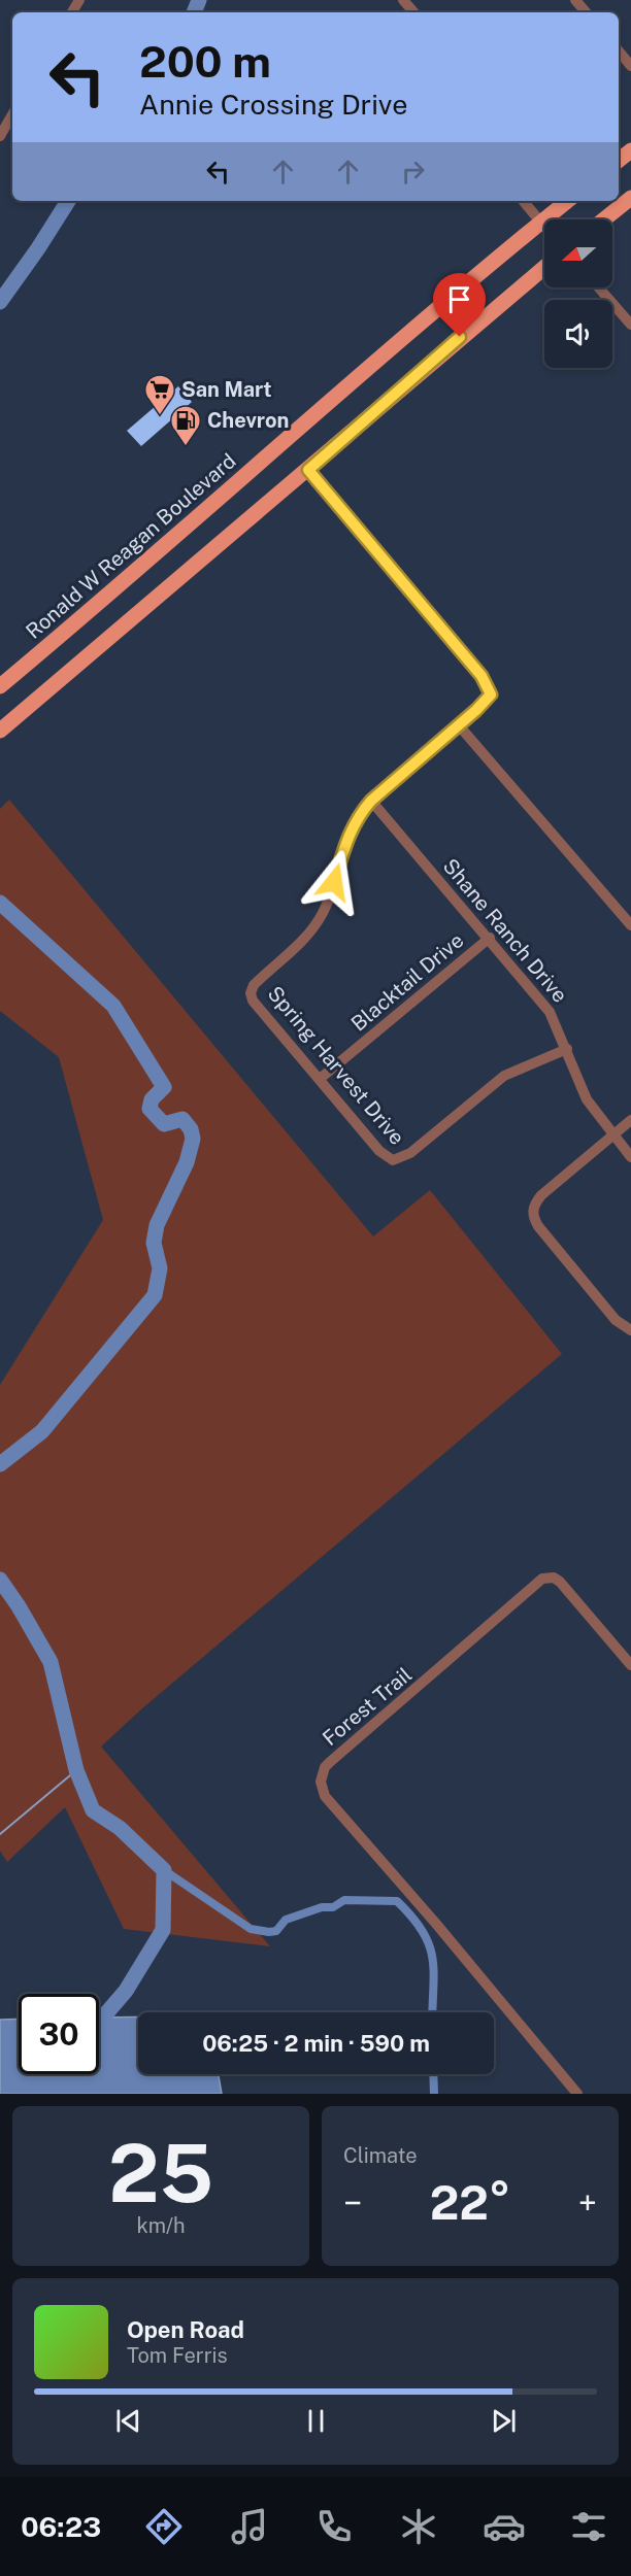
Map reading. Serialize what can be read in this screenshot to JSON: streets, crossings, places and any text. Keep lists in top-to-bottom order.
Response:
{
  "streets": {
    "main road": ["Ronald W Reagan Boulevard"],
    "street": [
      "Shane Ranch Drive",
      "Blacktail Drive",
      "Spring Harvest Drive",
      "Forest Trail"
    ]
  },
  "crossings": [
    ["Shane Ranch Drive", "Blacktail Drive"],
    ["Shane Ranch Drive", "Spring Harvest Drive"],
    ["Blacktail Drive", "Spring Harvest Drive"]
  ],
  "places": {
    "supermarket": ["San Mart"],
    "fuel station": ["Chevron"]
  },
  "north": "left",
  "page": {
    "turn": ["200 m", "Annie Crossing Drive"],
    "limit": "30",
    "trip": "06:25 · 2 min · 590 m",
    "tile": [
      ["25", "km/h"],
      "Climate"
    ],
    "heat": ["−", "22°", "+"],
    "song": ["Open Road", "Tom Ferris"],
    "tabs": "06:23"
  }
}
